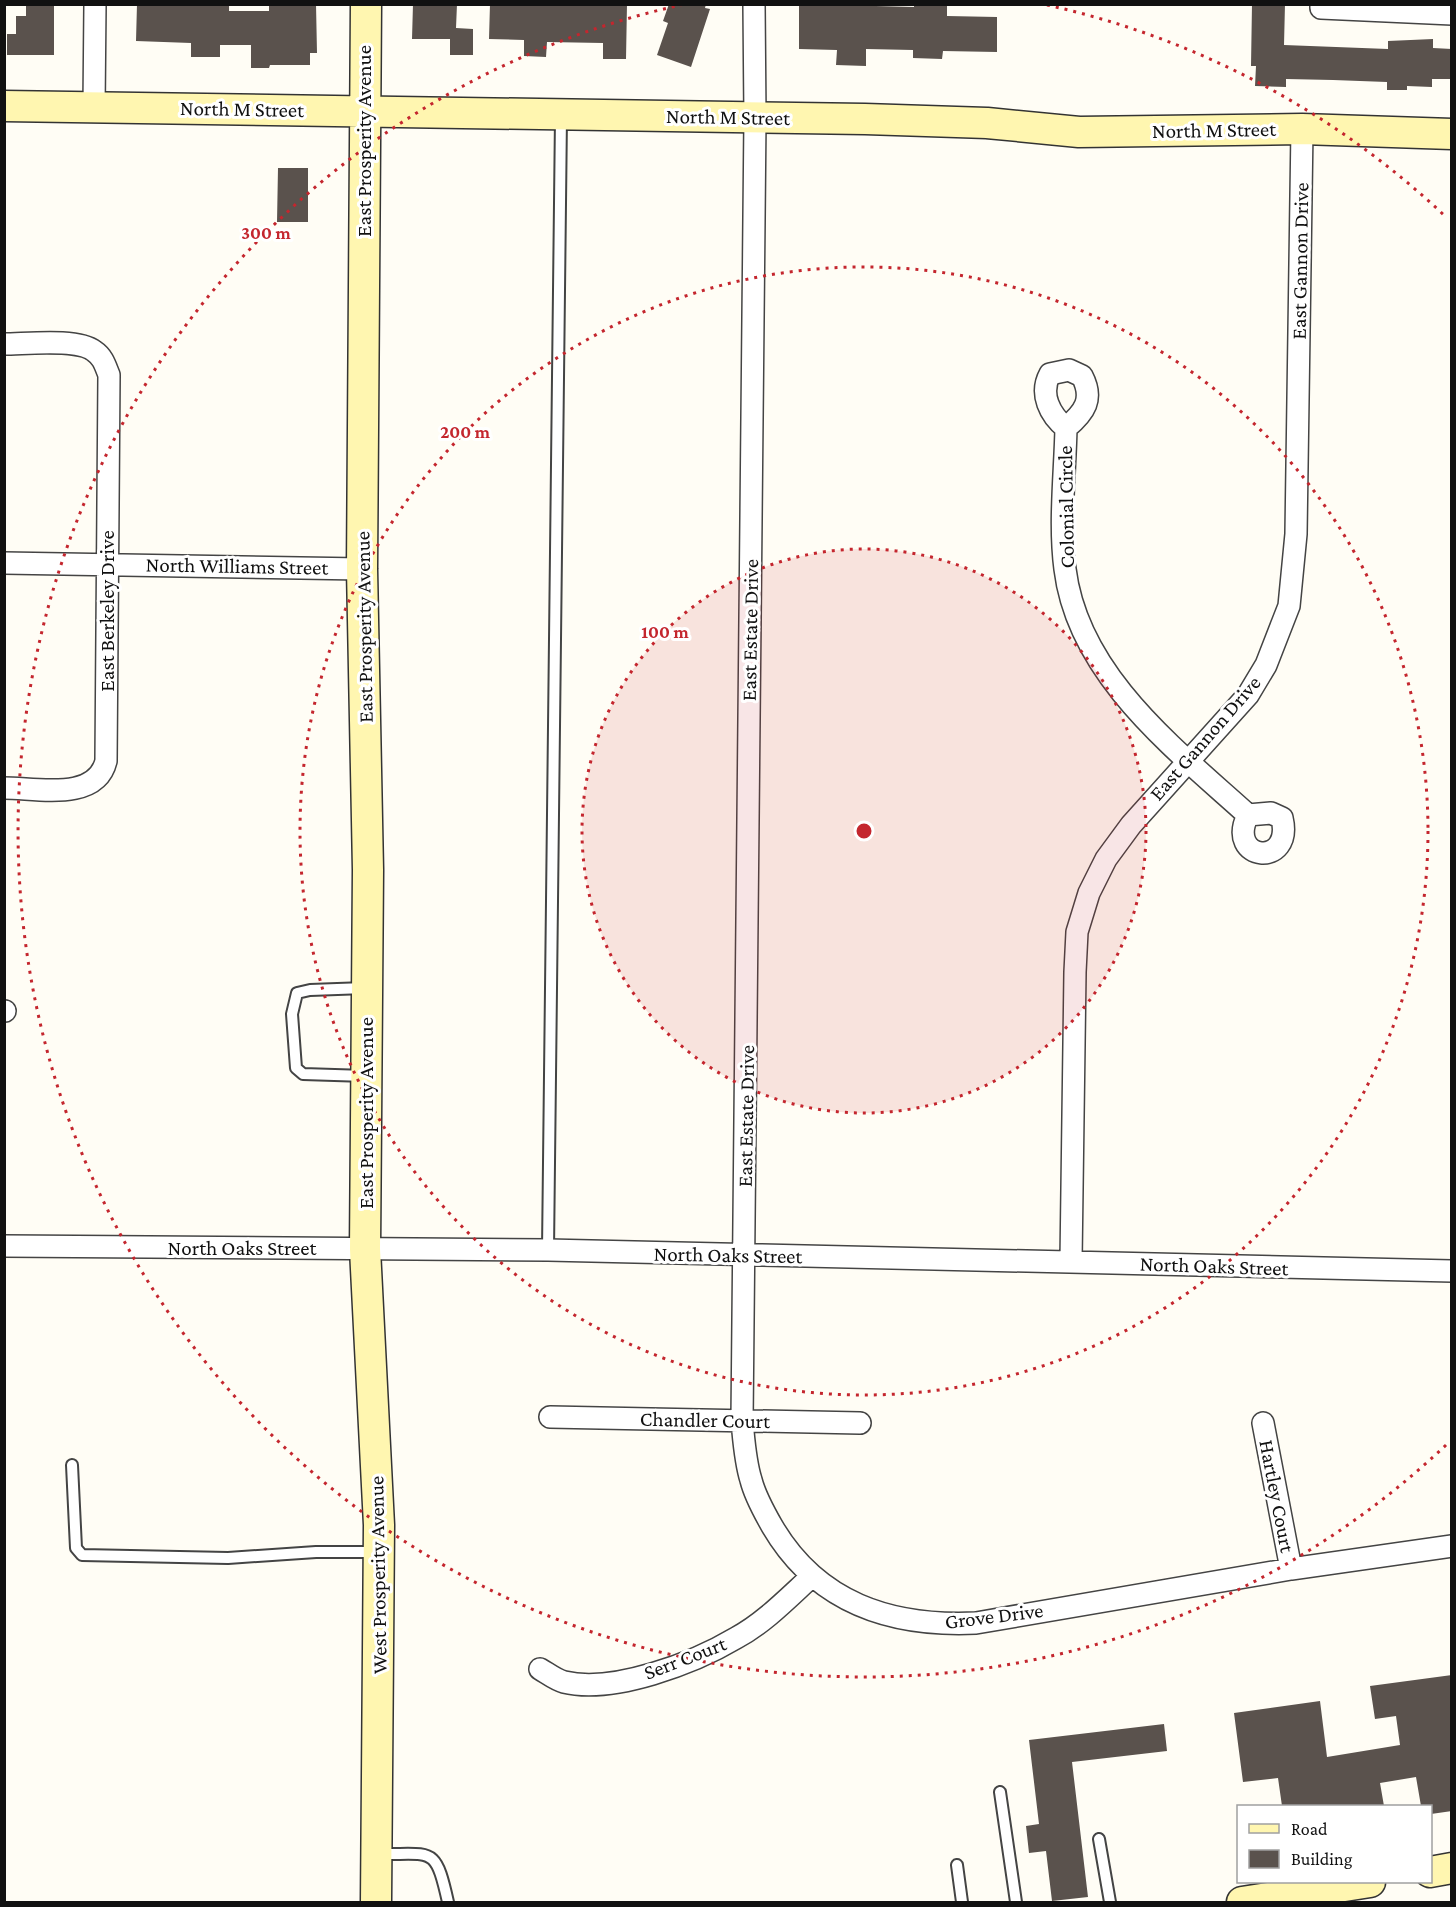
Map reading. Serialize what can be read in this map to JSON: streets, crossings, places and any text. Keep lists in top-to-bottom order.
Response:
{
  "streets": {
    "main road": ["North M Street", "East Prosperity Avenue", "West Prosperity Avenue"],
    "street": [
      "East Gannon Drive",
      "Colonial Circle",
      "North Williams Street",
      "East Berkeley Drive",
      "East Estate Drive",
      "North Oaks Street",
      "Chandler Court",
      "Hartley Court",
      "Grove Drive",
      "Serr Court"
    ]
  },
  "crossings": [
    ["North M Street", "East Prosperity Avenue"],
    ["North M Street", "East Gannon Drive"],
    ["North M Street", "East Estate Drive"],
    ["East Prosperity Avenue", "North Williams Street"],
    ["East Prosperity Avenue", "North Oaks Street"],
    ["East Prosperity Avenue", "West Prosperity Avenue"],
    ["East Gannon Drive", "Colonial Circle"],
    ["East Gannon Drive", "North Oaks Street"],
    ["North Williams Street", "East Berkeley Drive"],
    ["East Estate Drive", "North Oaks Street"],
    ["East Estate Drive", "Grove Drive"],
    ["North Oaks Street", "West Prosperity Avenue"],
    ["North Oaks Street", "Grove Drive"],
    ["Chandler Court", "Grove Drive"],
    ["Hartley Court", "Grove Drive"],
    ["Grove Drive", "Serr Court"]
  ],
  "legend": ["Road", "Building"],
  "rings": ["300 m", "200 m", "100 m"]
}
